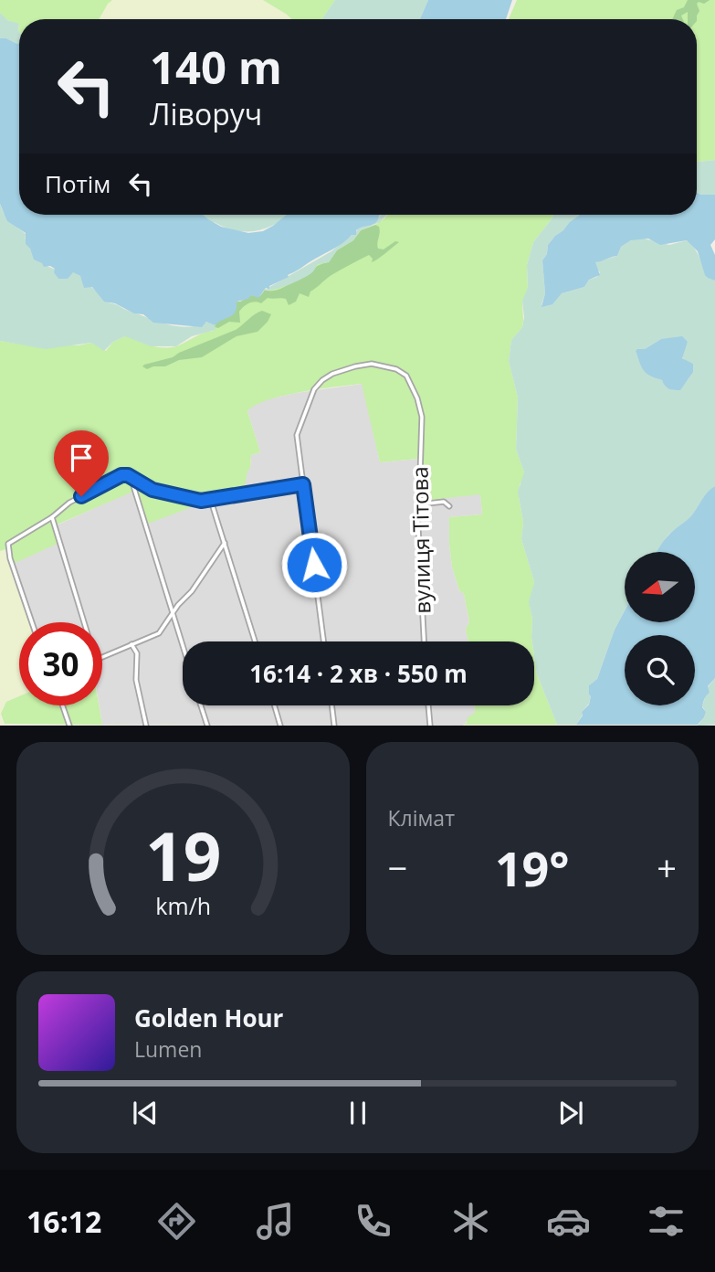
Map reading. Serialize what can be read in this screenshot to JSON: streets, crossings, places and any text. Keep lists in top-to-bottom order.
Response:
{
  "streets": {
    "street": ["вулиця Тітова"]
  },
  "north": "left",
  "page": {
    "turn": ["140 m", "Ліворуч"],
    "then": "Потім",
    "limit": "30",
    "trip": "16:14 · 2 хв · 550 m",
    "tile": "Клімат",
    "heat": ["−", "19°", "+"],
    "song": ["Golden Hour", "Lumen"],
    "tabs": "16:12",
    "gauge": ["19", "km/h"]
  }
}
